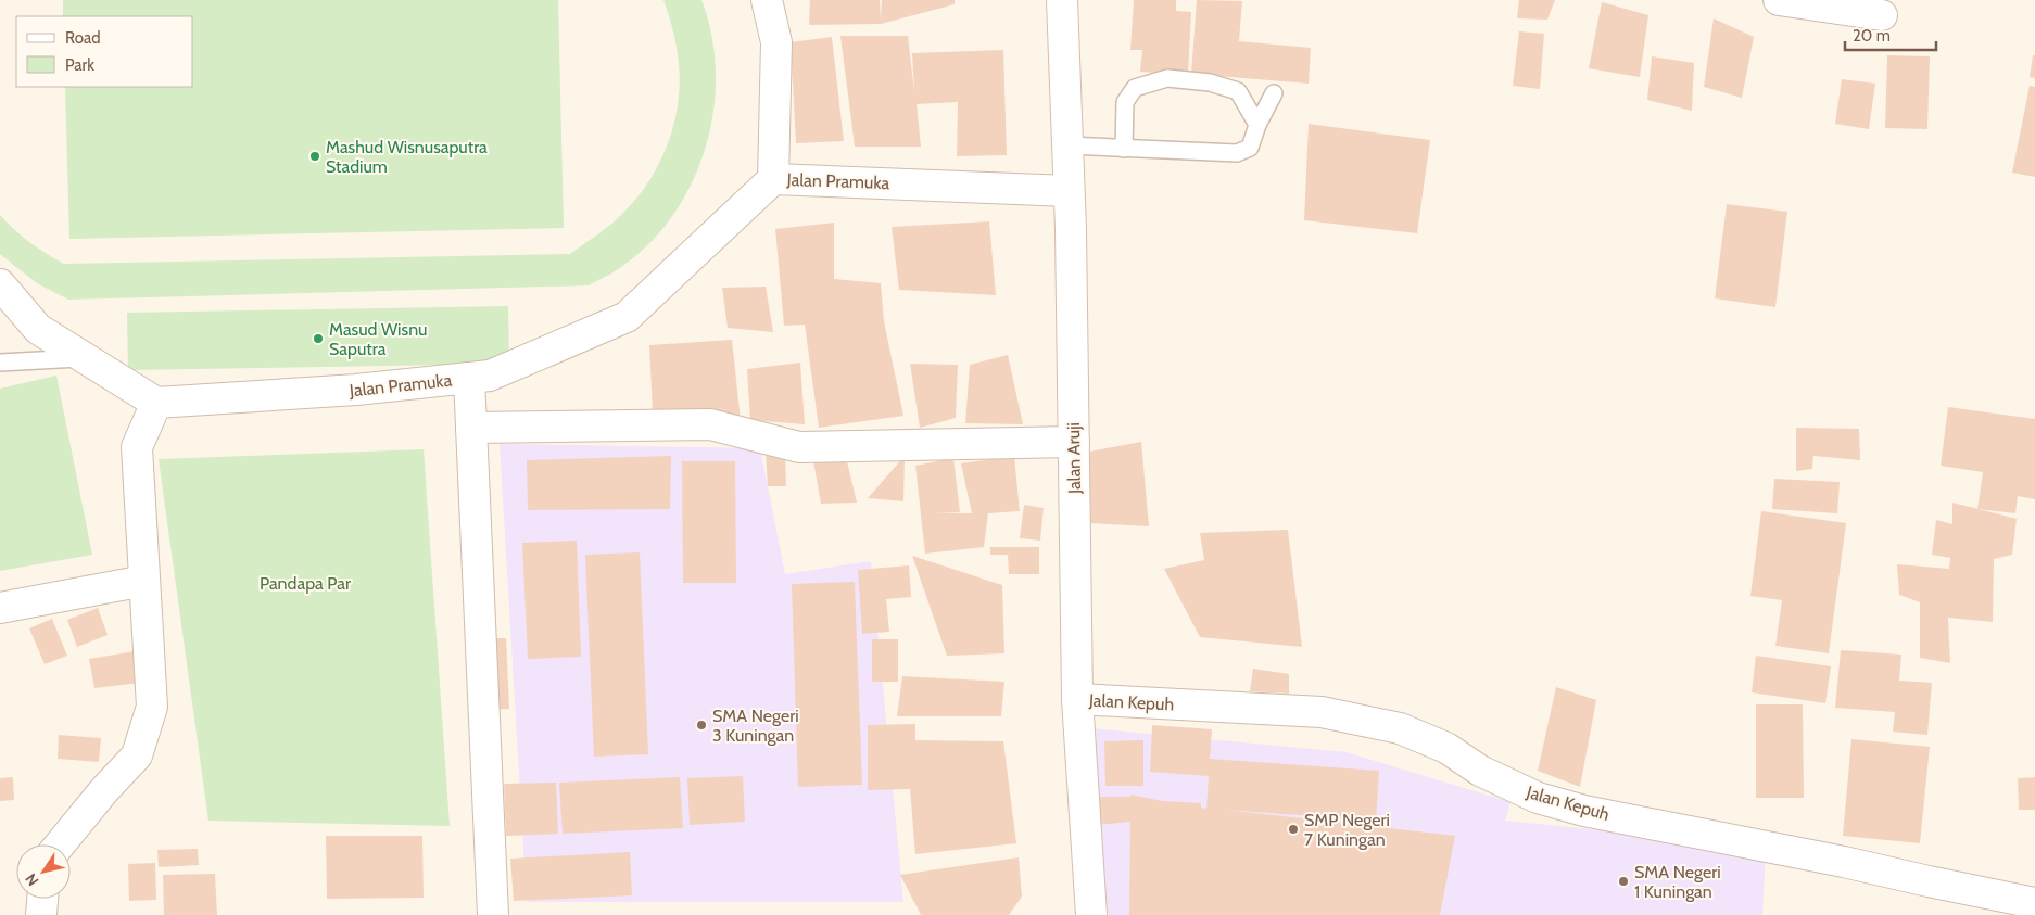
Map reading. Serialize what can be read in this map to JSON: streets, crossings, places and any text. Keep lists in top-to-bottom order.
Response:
{
  "streets": {
    "street": ["Jalan Pramuka", "Jalan Aruji", "Jalan Kepuh"]
  },
  "crossings": [
    ["Jalan Pramuka", "Jalan Aruji"],
    ["Jalan Aruji", "Jalan Kepuh"]
  ],
  "parks": ["Pandapa Par"],
  "places": [
    "Mashud Wisnusaputra Stadium",
    "Masud Wisnu Saputra",
    "SMA Negeri 3 Kuningan",
    "SMP Negeri 7 Kuningan",
    "SMA Negeri 1 Kuningan"
  ],
  "legend": ["Road", "Park"],
  "scale_bar": "20 m",
  "north": "bottom left"
}
